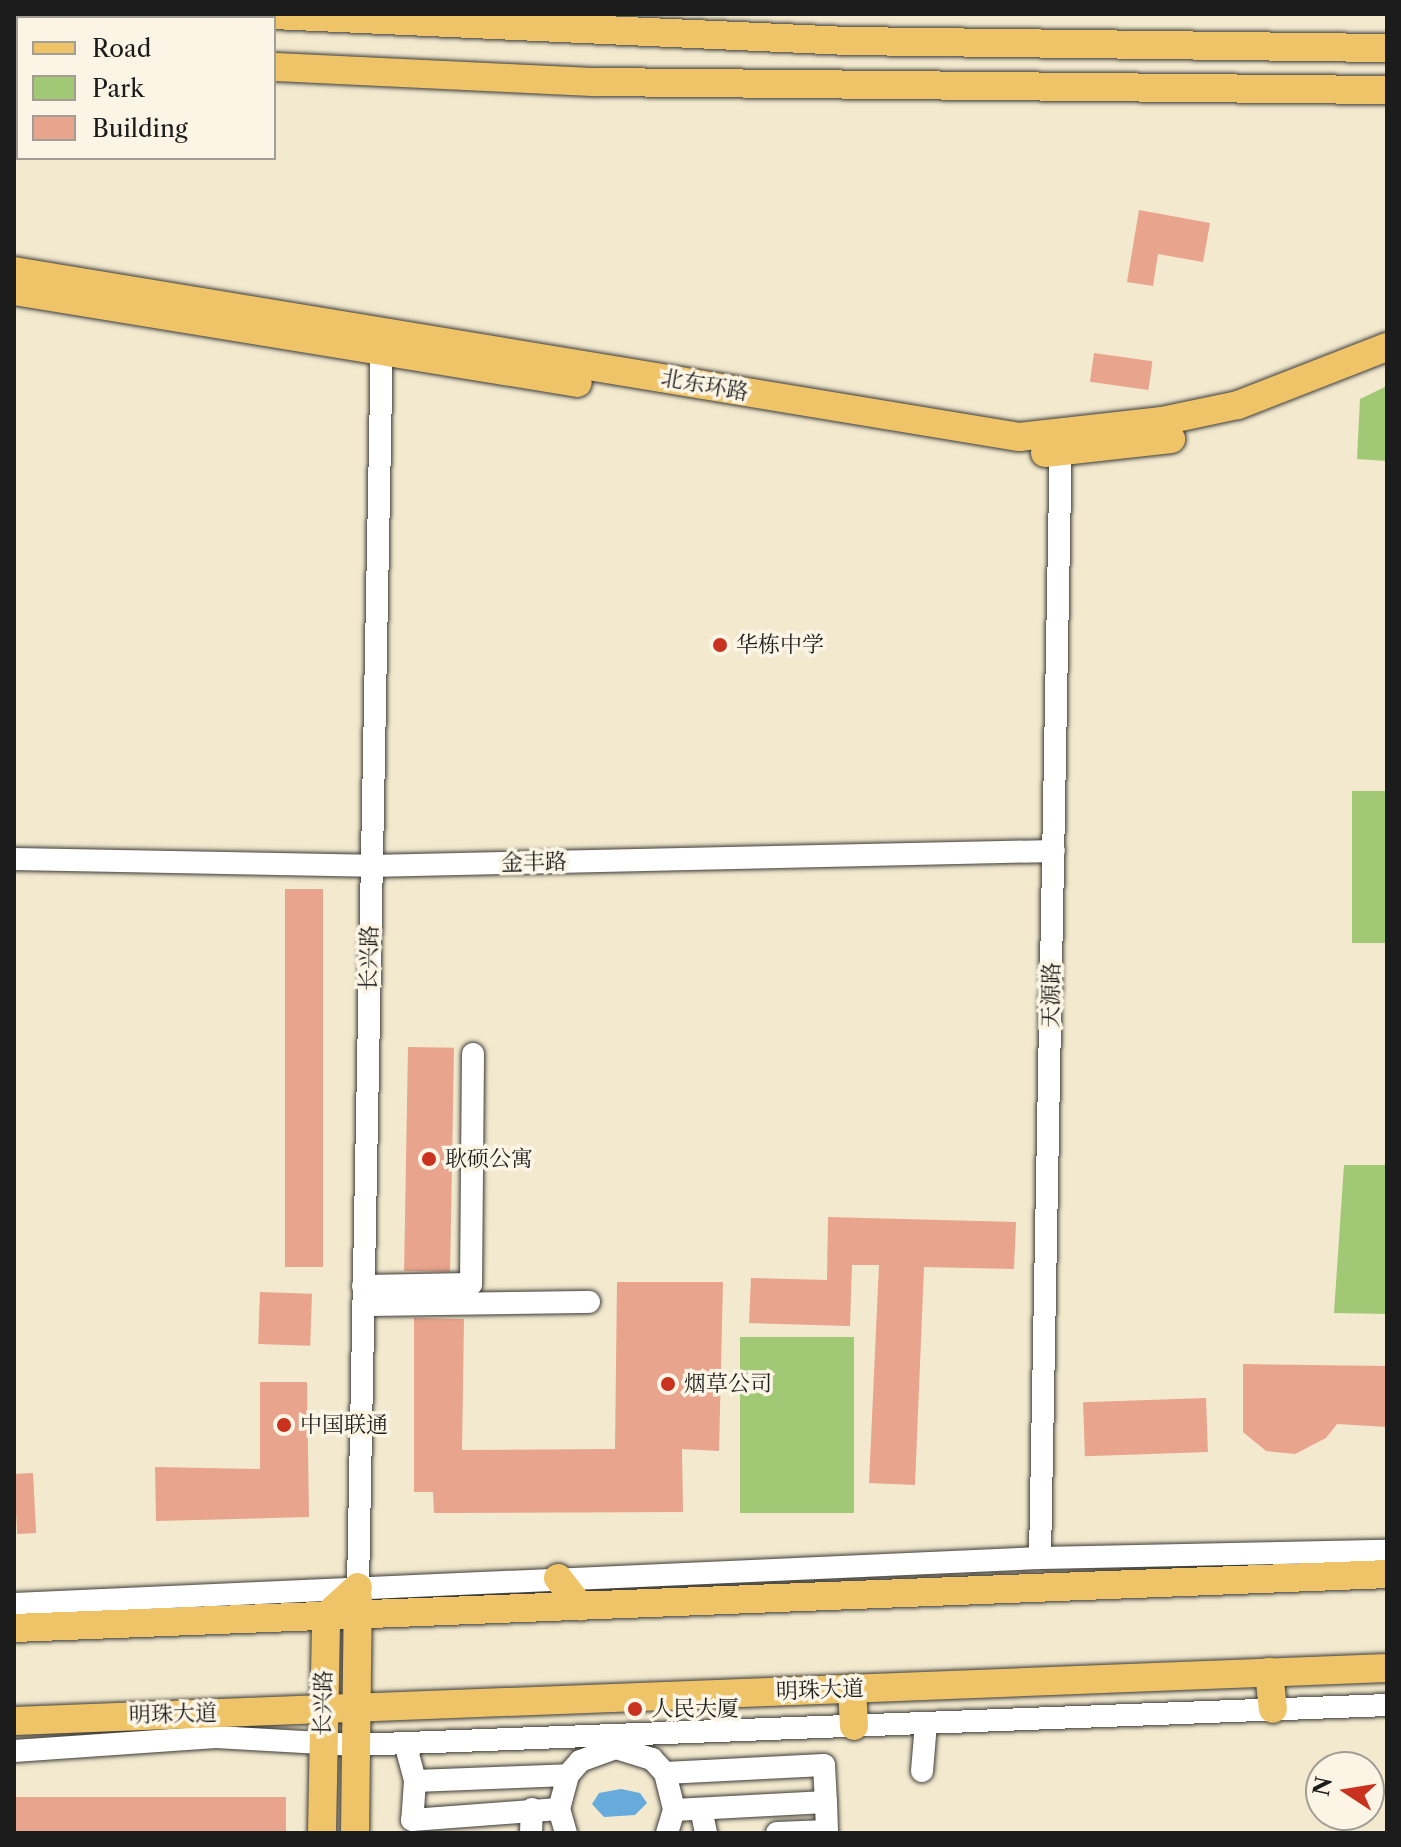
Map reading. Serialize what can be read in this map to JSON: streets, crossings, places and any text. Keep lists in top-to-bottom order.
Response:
{
  "streets": {
    "main road": ["北东环路", "长兴路", "明珠大道"],
    "street": ["金丰路", "天源路"]
  },
  "crossings": [
    ["北东环路", "长兴路"],
    ["北东环路", "天源路"],
    ["金丰路", "长兴路"],
    ["金丰路", "天源路"],
    ["长兴路", "明珠大道"]
  ],
  "places": [
    "华栋中学",
    "耿硕公寓",
    "烟草公司",
    "中国联通",
    "人民大厦"
  ],
  "legend": ["Road", "Park", "Building"],
  "north": "left"
}
